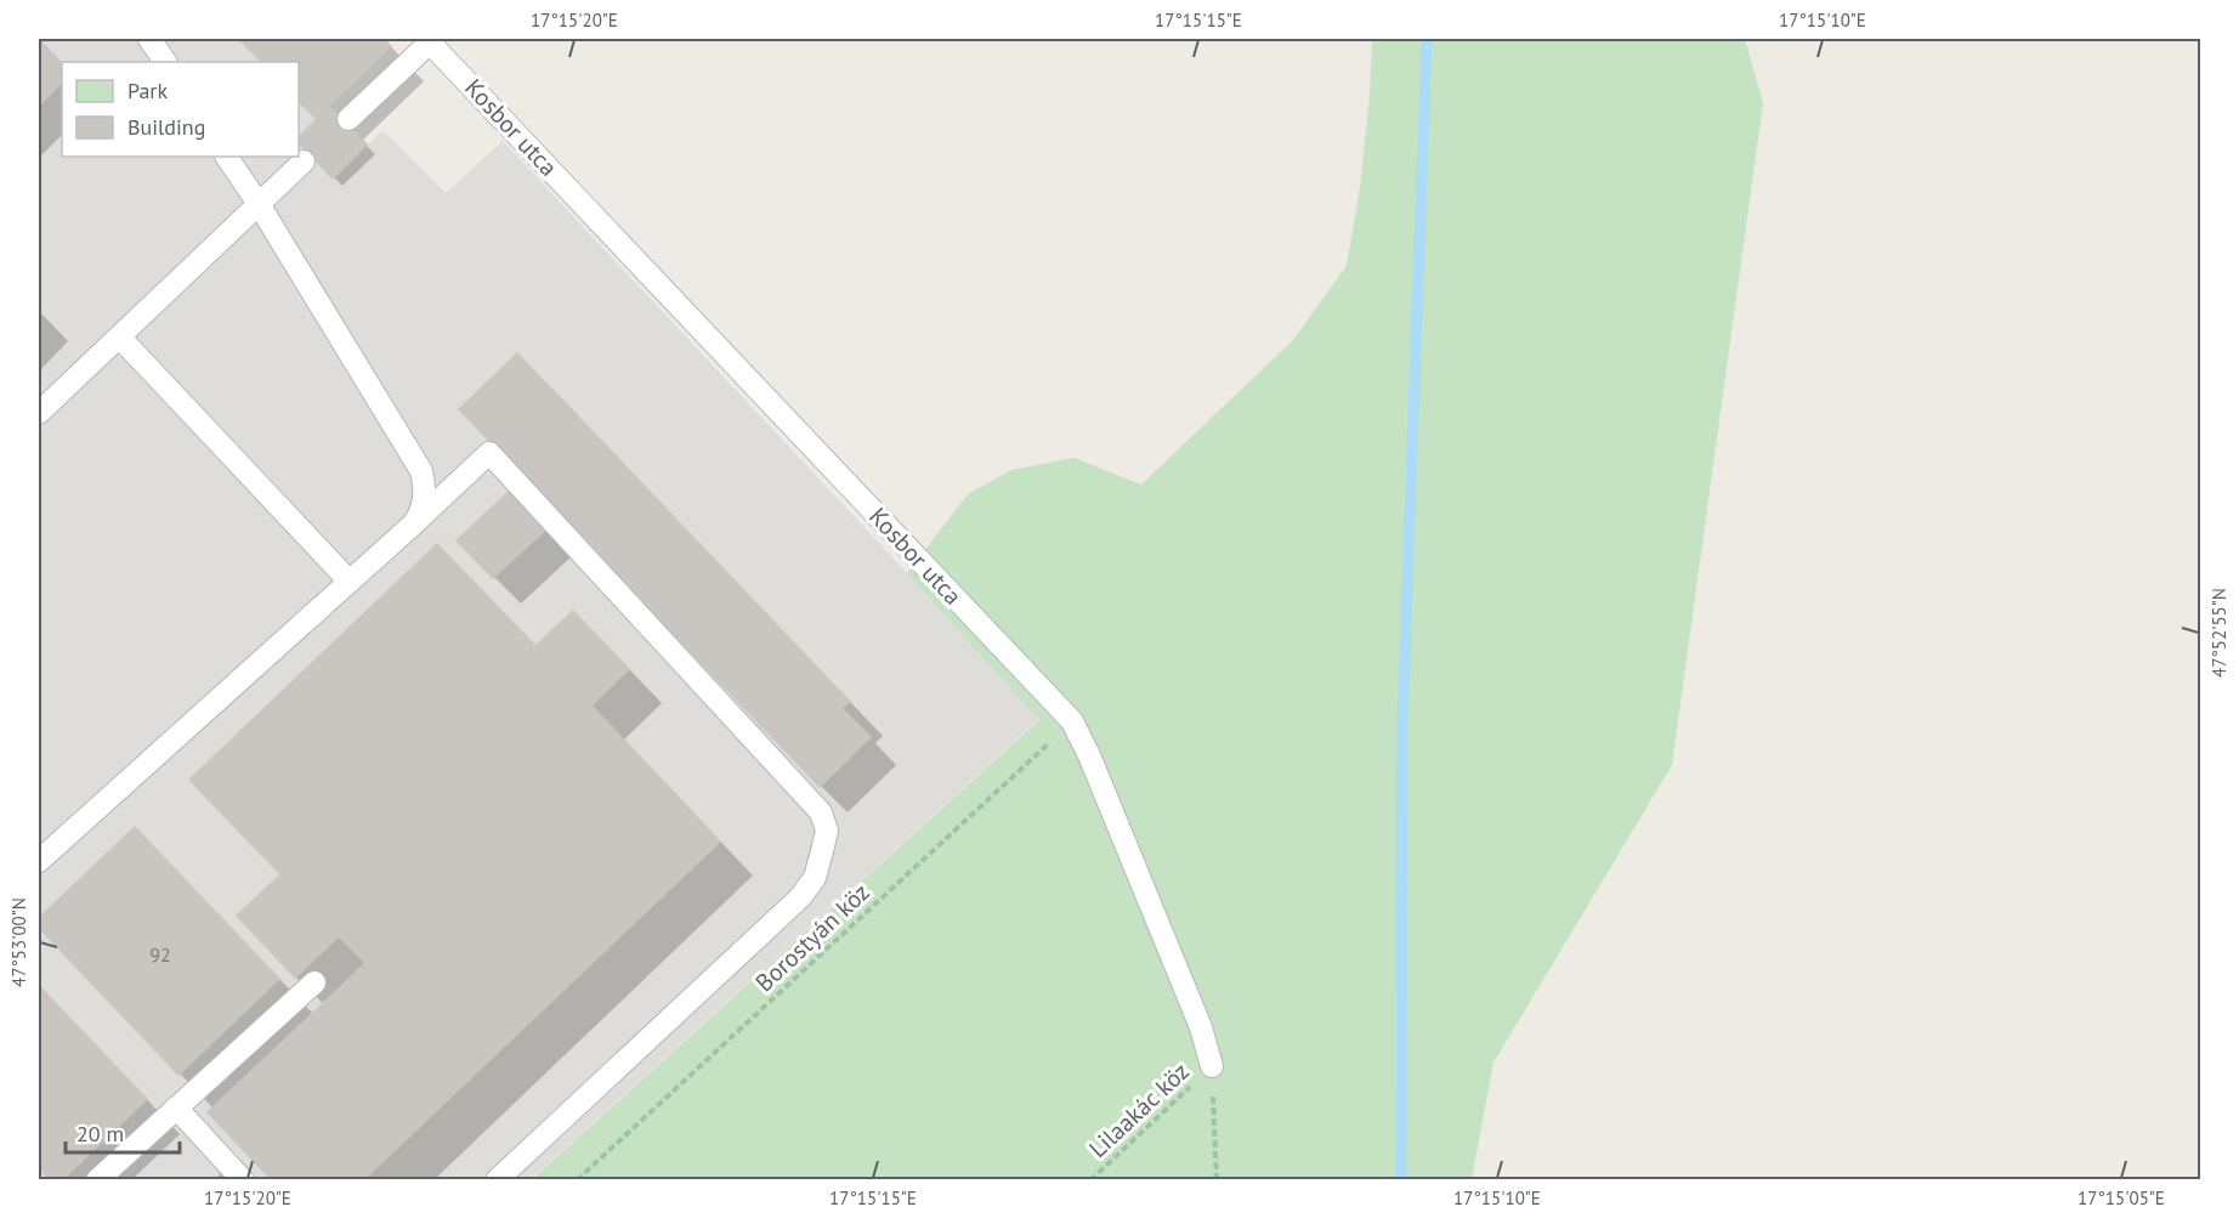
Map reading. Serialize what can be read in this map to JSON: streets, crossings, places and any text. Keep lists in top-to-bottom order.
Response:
{
  "streets": {
    "lane": ["Kosbor utca"],
    "path": ["Borostyán köz", "Lilaakác köz"]
  },
  "crossings": [
    ["Kosbor utca", "Borostyán köz"],
    ["Kosbor utca", "Lilaakác köz"]
  ],
  "house_numbers": ["92"],
  "legend": ["Park", "Building"],
  "scale_bar": "20 m",
  "coordinates": [
    "17°15'20\"E",
    "17°15'15\"E",
    "17°15'10\"E",
    "47°52'55\"N",
    "47°53'00\"N",
    "17°15'05\"E"
  ]
}
